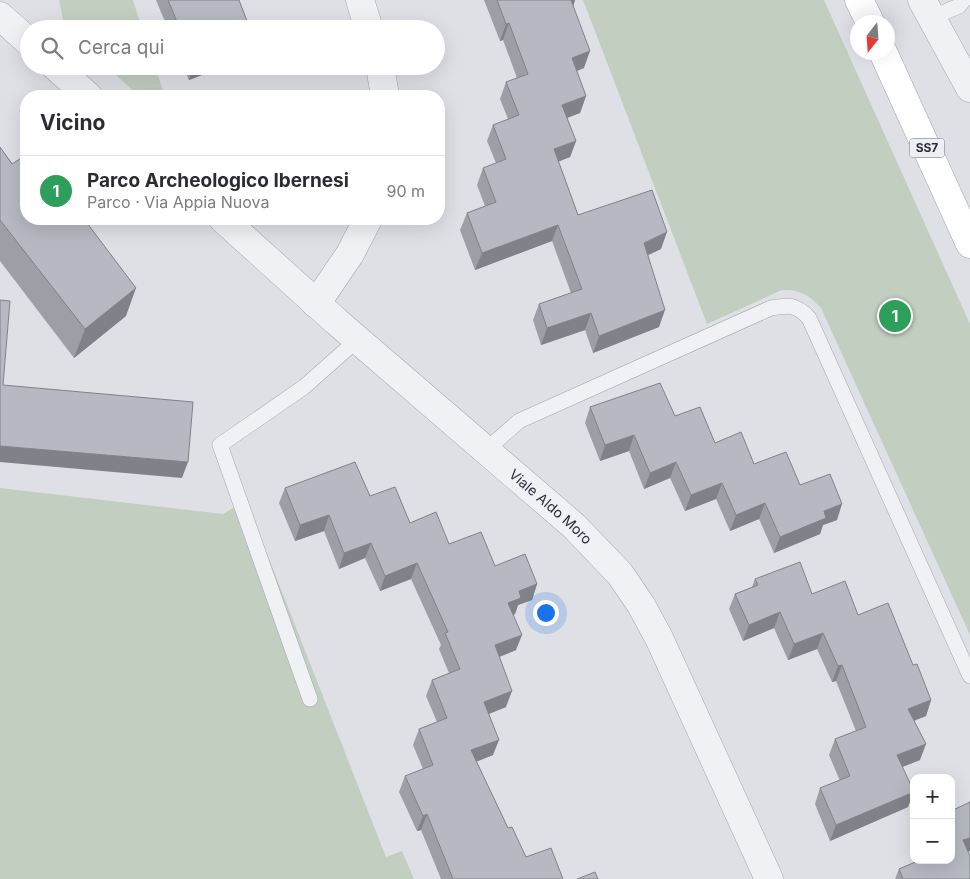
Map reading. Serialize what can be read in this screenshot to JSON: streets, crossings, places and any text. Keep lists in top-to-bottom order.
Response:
{
  "streets": {
    "main road": ["SS7"],
    "street": ["Viale Aldo Moro"]
  },
  "north": "bottom",
  "page": {
    "search": "Cerca qui",
    "heading": "Vicino",
    "list": [
      {
        "mark": "1",
        "name": "Parco Archeologico Ibernesi",
        "note": "Parco · Via Appia Nuova",
        "value": "90 m"
      }
    ],
    "pins": "1",
    "map_buttons": ["+", "−"]
  }
}
